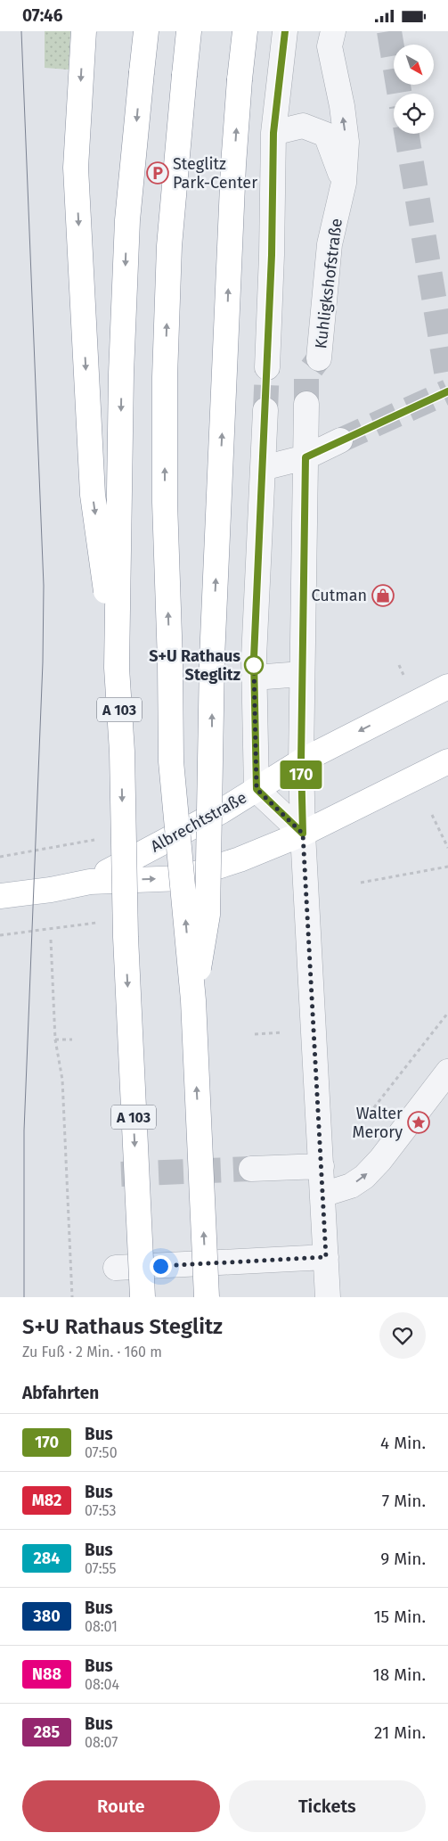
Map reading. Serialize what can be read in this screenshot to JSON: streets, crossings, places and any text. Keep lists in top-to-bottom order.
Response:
{
  "streets": {
    "main road": ["A 103", "Albrechtstraße"],
    "street": ["Kuhligkshofstraße"]
  },
  "places": {
    "parking": ["Steglitz Park-Center"],
    "shop": ["Cutman"],
    "other": ["S+U Rathaus Steglitz"],
    "place": ["Walter Merory"]
  },
  "lines": ["bus line 170"],
  "north": "bottom right",
  "page": {
    "status": "07:46",
    "on_map": "170",
    "heading": [
      ["S+U Rathaus Steglitz", "Zu Fuß · 2 Min. · 160 m"],
      "Abfahrten"
    ],
    "list": [
      {
        "mark": "170",
        "name": "Bus",
        "note": "07:50",
        "value": "4 Min."
      },
      {
        "mark": "M82",
        "name": "Bus",
        "note": "07:53",
        "value": "7 Min."
      },
      {
        "mark": "284",
        "name": "Bus",
        "note": "07:55",
        "value": "9 Min."
      },
      {
        "mark": "380",
        "name": "Bus",
        "note": "08:01",
        "value": "15 Min."
      },
      {
        "mark": "N88",
        "name": "Bus",
        "note": "08:04",
        "value": "18 Min."
      },
      {
        "mark": "285",
        "name": "Bus",
        "note": "08:07",
        "value": "21 Min."
      }
    ],
    "buttons": ["Route", "Tickets"]
  }
}
